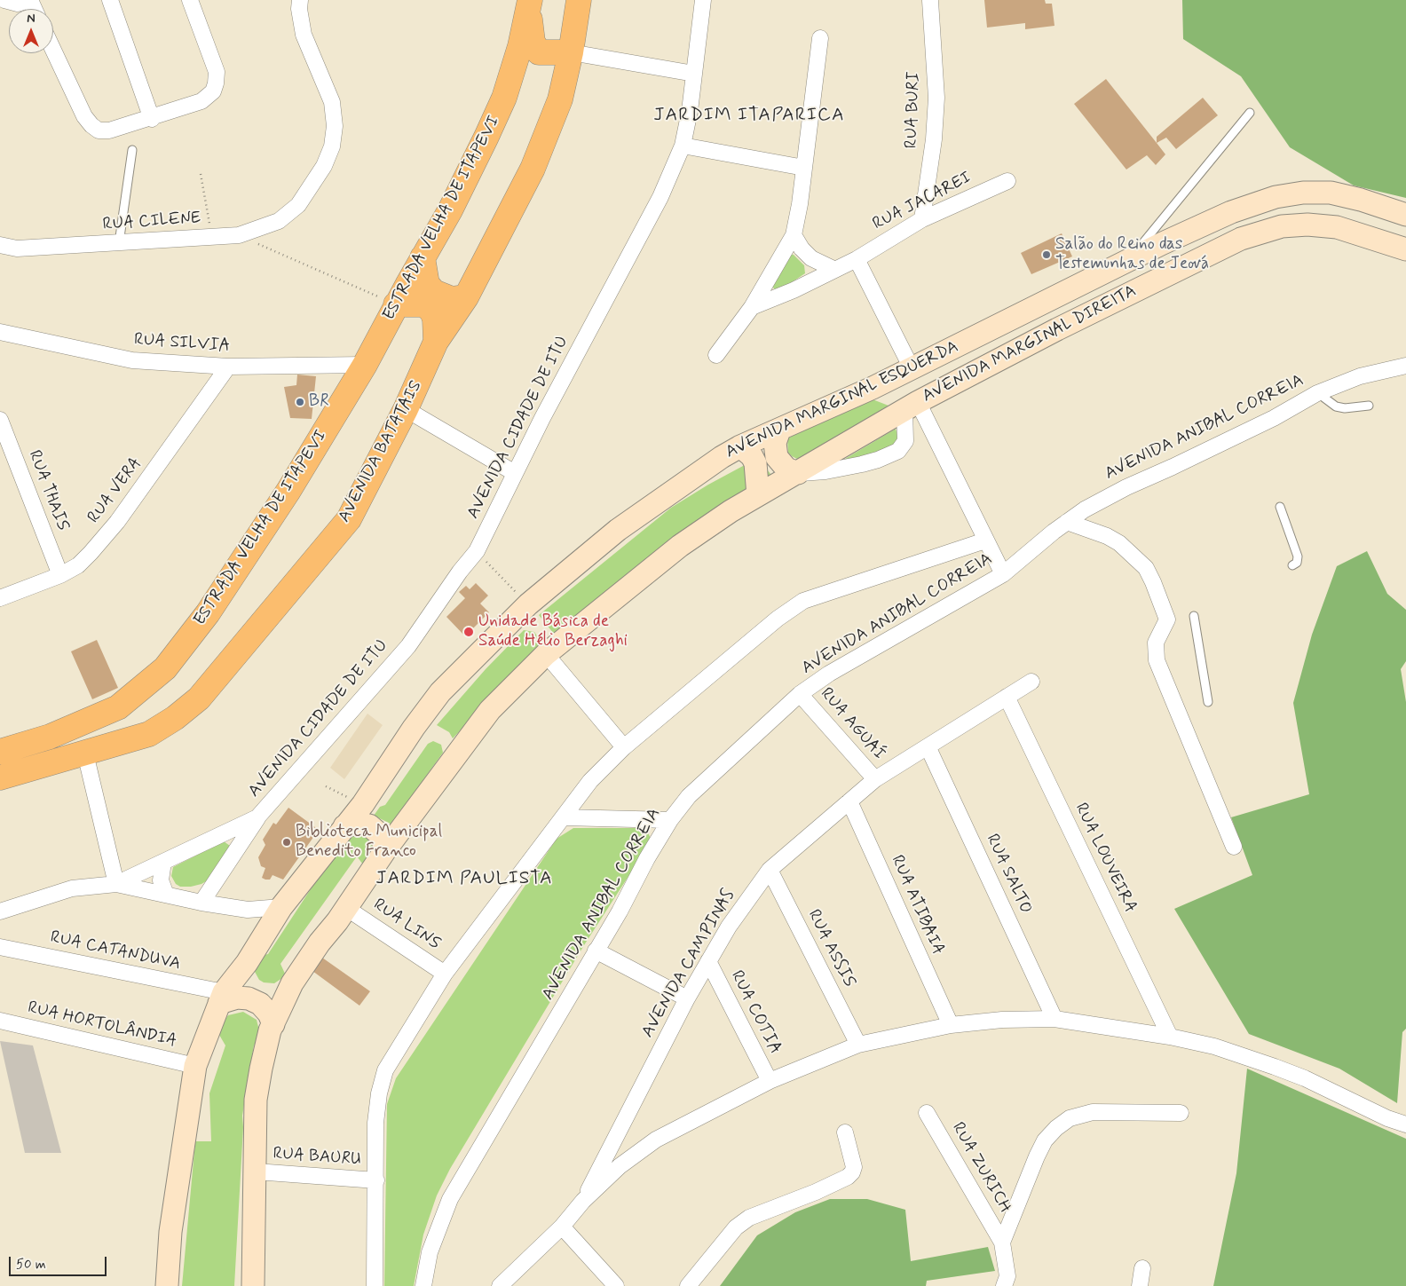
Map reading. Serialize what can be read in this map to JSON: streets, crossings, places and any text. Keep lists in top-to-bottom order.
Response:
{
  "streets": {
    "main road": [
      "ESTRADA VELHA DE ITAPEVI",
      "AVENIDA MARGINAL DIREITA",
      "AVENIDA MARGINAL ESQUERDA",
      "AVENIDA BATATAIS"
    ],
    "street": [
      "RUA BURI",
      "RUA JACAREI",
      "RUA CILENE",
      "RUA SILVIA",
      "AVENIDA CIDADE DE ITU",
      "AVENIDA ANIBAL CORREIA",
      "RUA THAIS",
      "RUA VERA",
      "RUA AGUAÍ",
      "RUA LOUVEIRA",
      "RUA SALTO",
      "RUA ATIBAIA",
      "RUA LINS",
      "RUA ASSIS",
      "RUA CATANDUVA",
      "AVENIDA CAMPINAS",
      "RUA COTIA",
      "RUA HORTOLÂNDIA",
      "RUA BAURU",
      "RUA ZURICH"
    ]
  },
  "crossings": [
    ["RUA BURI", "RUA JACAREI"],
    ["ESTRADA VELHA DE ITAPEVI", "RUA SILVIA"],
    ["RUA SILVIA", "RUA VERA"],
    ["AVENIDA MARGINAL DIREITA", "RUA LINS"],
    ["AVENIDA MARGINAL DIREITA", "RUA BAURU"],
    ["AVENIDA MARGINAL ESQUERDA", "RUA CATANDUVA"],
    ["AVENIDA MARGINAL ESQUERDA", "RUA HORTOLÂNDIA"],
    ["AVENIDA ANIBAL CORREIA", "RUA AGUAÍ"],
    ["RUA THAIS", "RUA VERA"],
    ["RUA AGUAÍ", "AVENIDA CAMPINAS"],
    ["RUA LOUVEIRA", "AVENIDA CAMPINAS"],
    ["RUA SALTO", "AVENIDA CAMPINAS"],
    ["RUA ATIBAIA", "AVENIDA CAMPINAS"],
    ["RUA ASSIS", "AVENIDA CAMPINAS"],
    ["AVENIDA CAMPINAS", "RUA COTIA"]
  ],
  "districts": ["JARDIM ITAPARICA", "JARDIM PAULISTA"],
  "places": [
    "Salão do Reino das Testemunhas de Jeová",
    "BR",
    "Unidade Básica de Saúde Hélio Berzaghi",
    "Biblioteca Municipal Benedito Franco"
  ],
  "scale_bar": "50 m",
  "north": "top"
}
